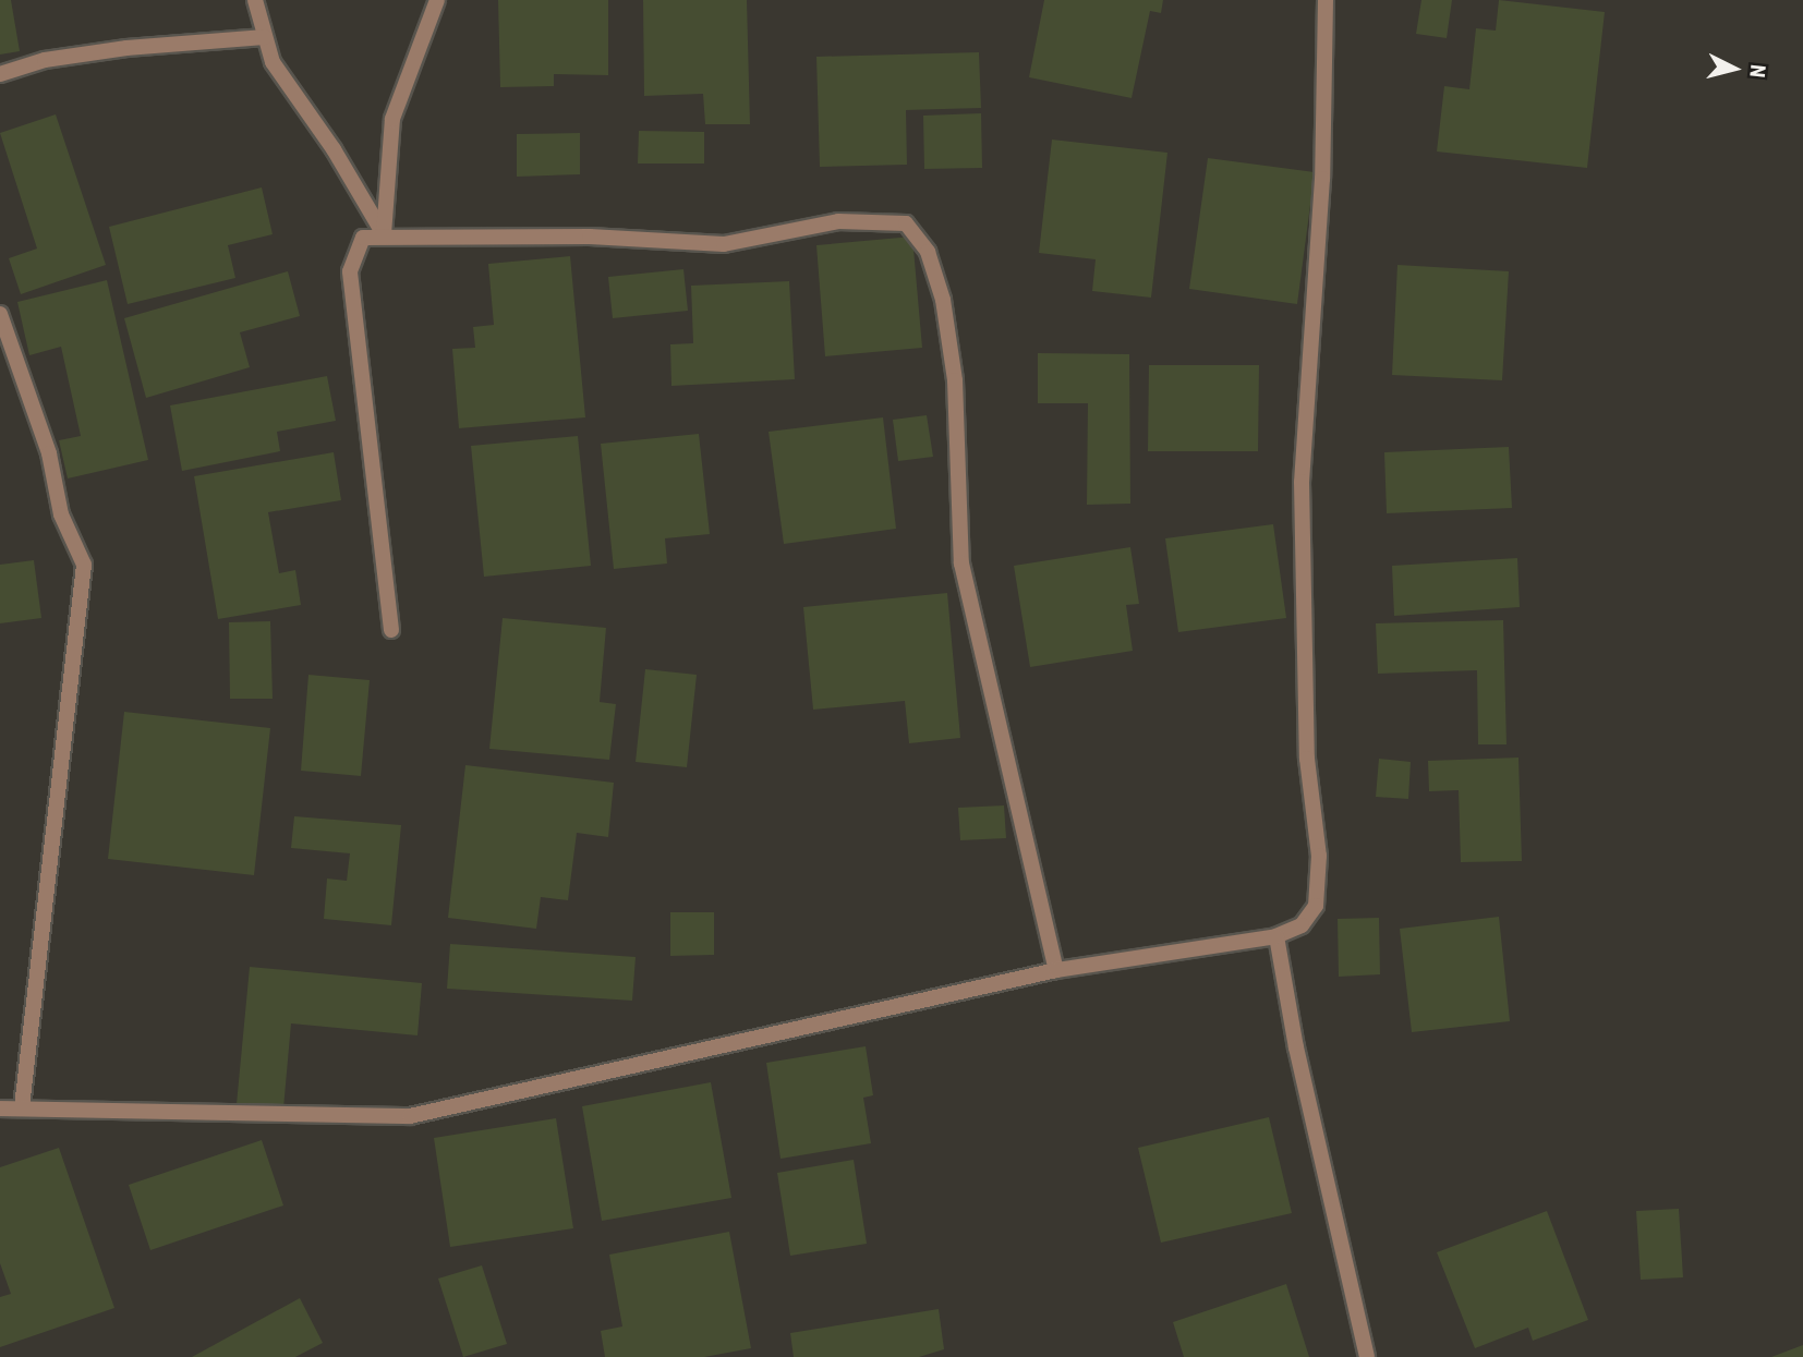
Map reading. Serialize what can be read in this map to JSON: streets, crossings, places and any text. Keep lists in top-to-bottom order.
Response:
{
  "north": "right"
}
